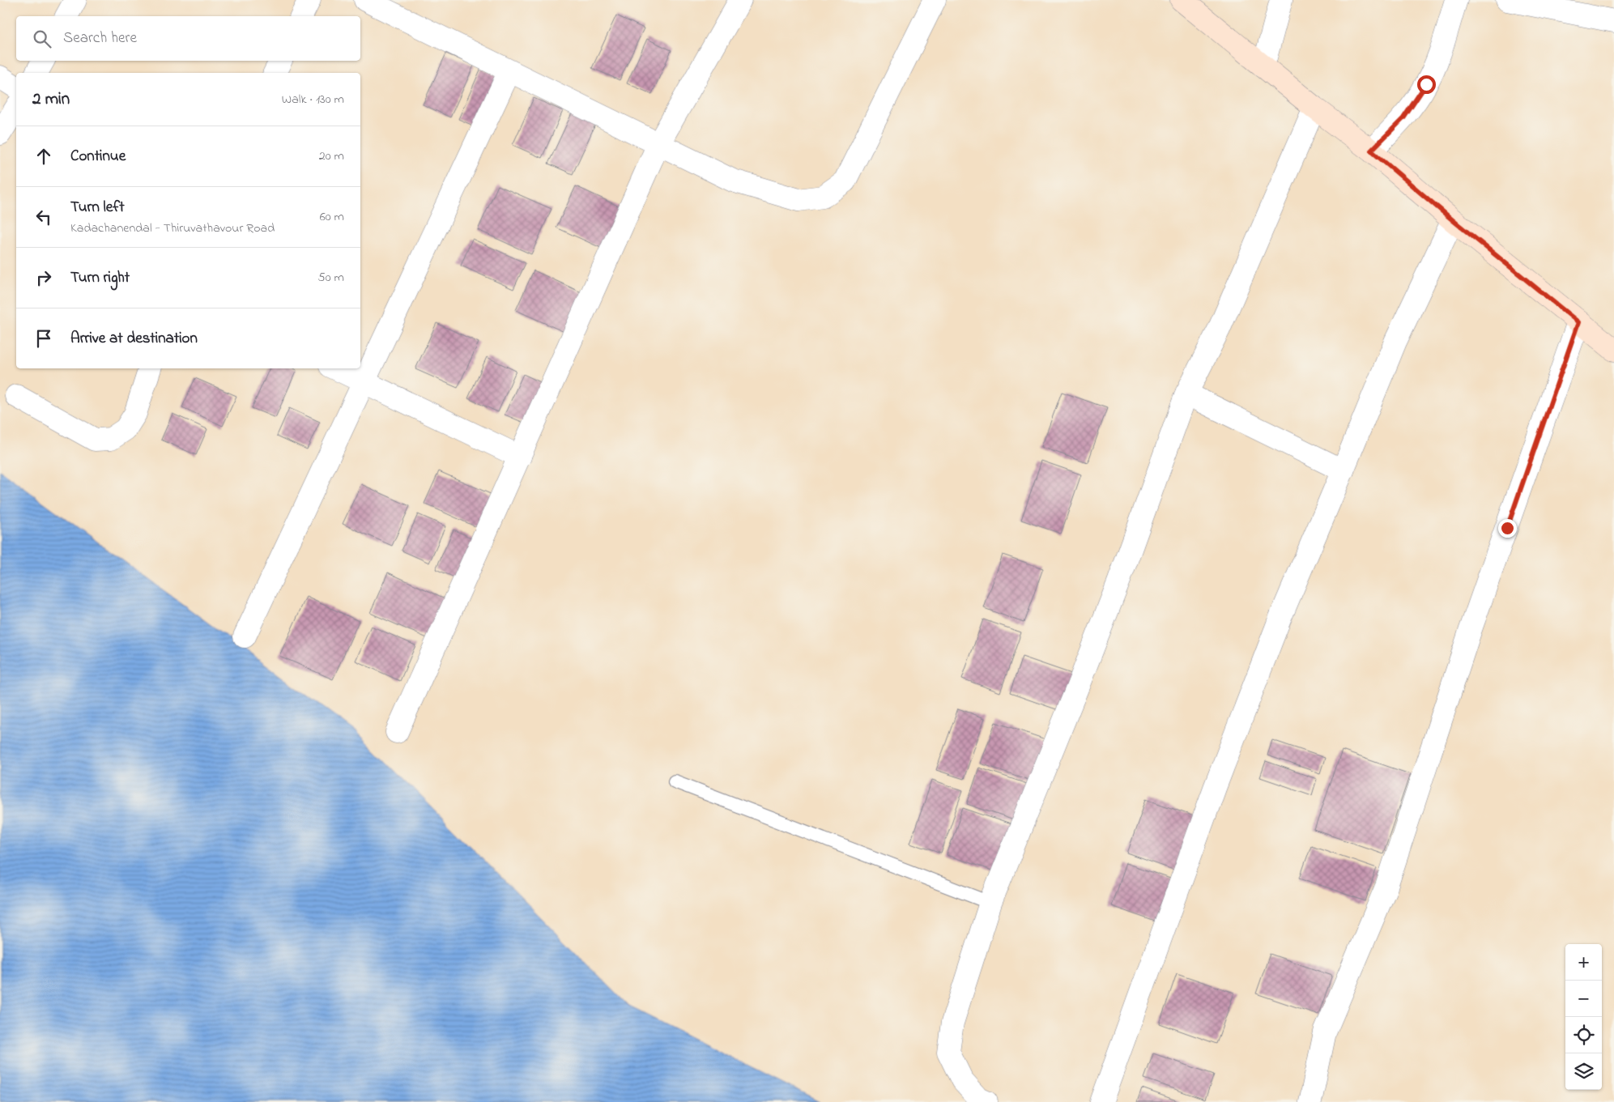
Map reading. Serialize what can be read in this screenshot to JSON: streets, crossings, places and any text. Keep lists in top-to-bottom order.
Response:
{
  "page": {
    "search": "Search here",
    "heading": ["2 min", "Walk · 130 m"],
    "list": [
      ["Continue", "20 m"],
      ["Turn left", "Kadachanendal - Thiruvathavour Road", "60 m"],
      ["Turn right", "50 m"],
      "Arrive at destination"
    ],
    "map_buttons": ["+", "−"]
  }
}
